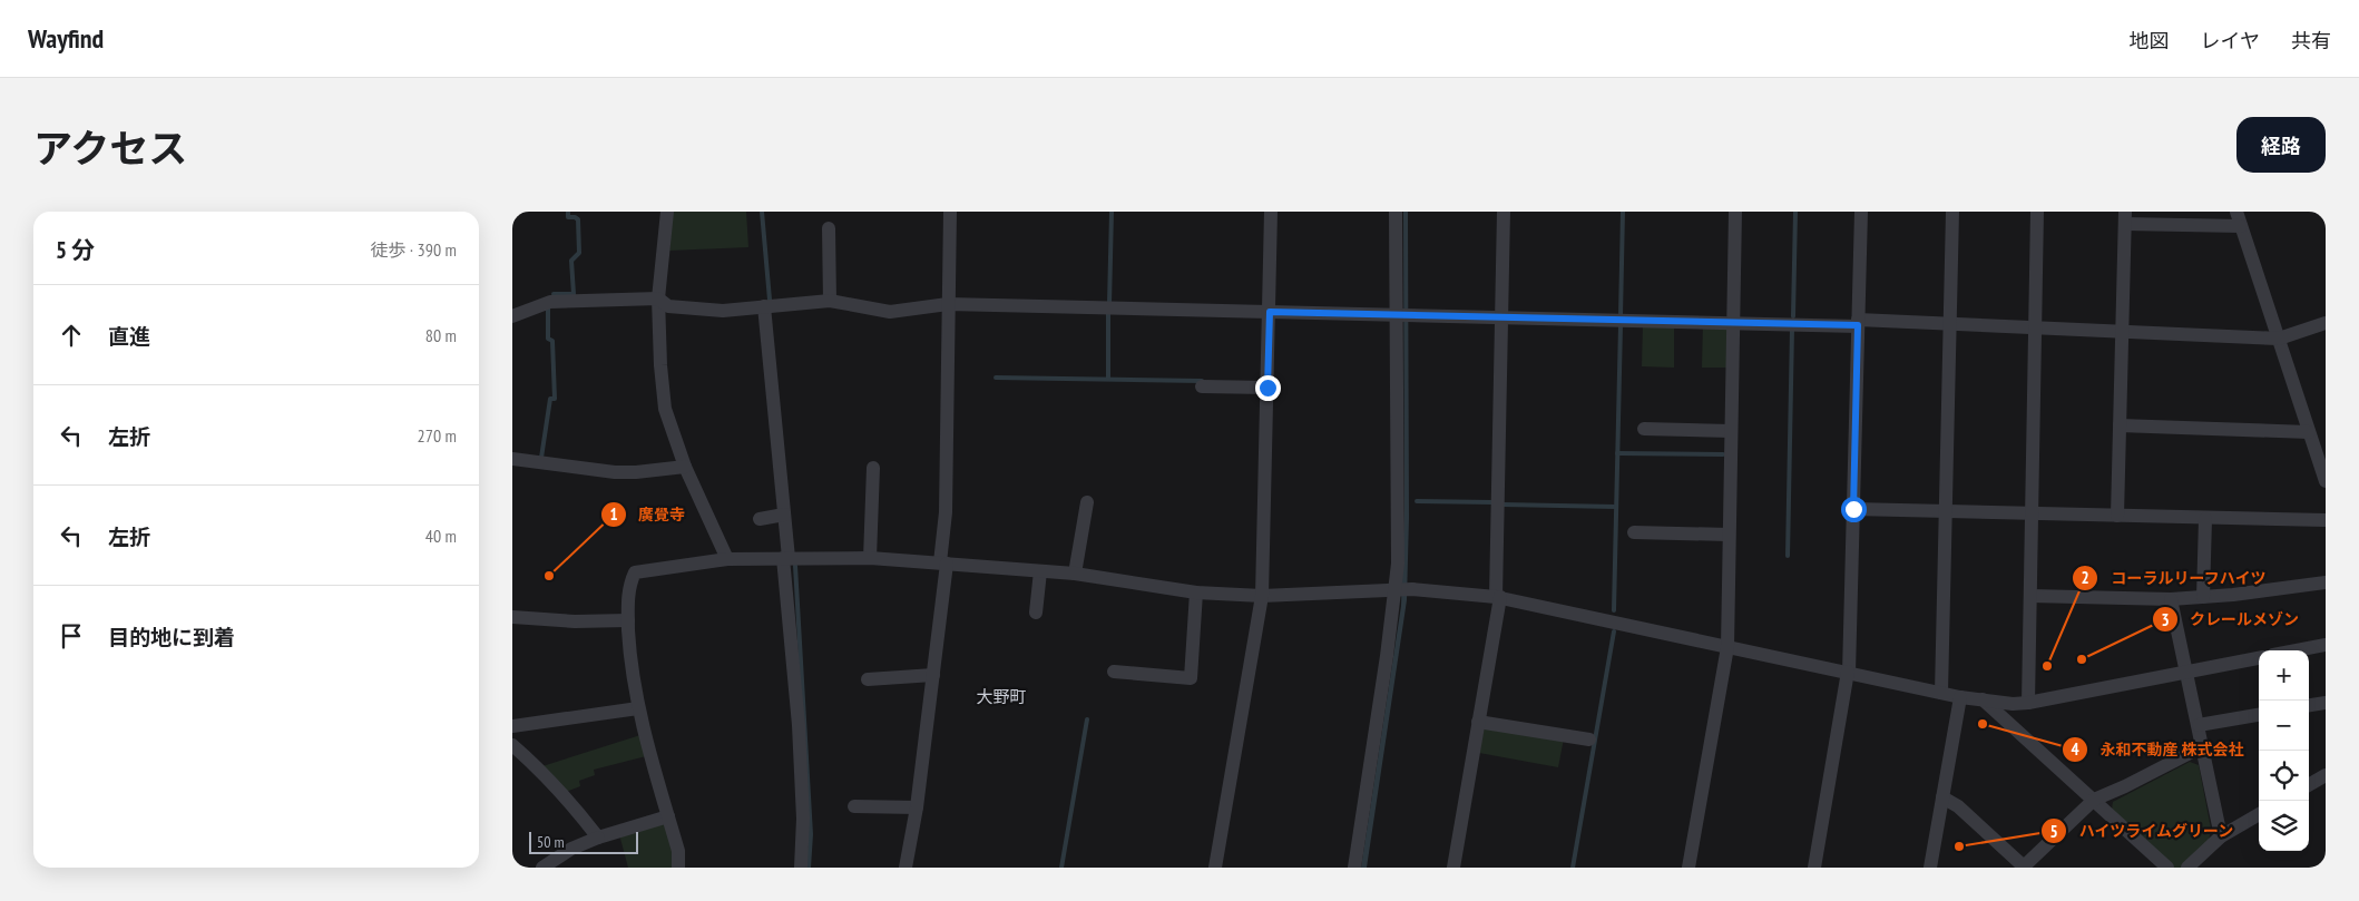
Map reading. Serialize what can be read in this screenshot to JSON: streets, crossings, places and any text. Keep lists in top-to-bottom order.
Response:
{
  "districts": ["大野町"],
  "places": [
    "廣覺寺",
    "クレールメゾン",
    "コーラルリーフハイツ",
    "永和不動産 株式会社",
    "ハイツライムグリーン"
  ],
  "scale_bar": "50 m",
  "page": {
    "header": "Wayfind",
    "nav": ["地図", "レイヤ", "共有"],
    "title": "アクセス",
    "buttons": "経路",
    "heading": ["5 分", "徒歩 · 390 m"],
    "list": [
      ["直進", "80 m"],
      ["左折", "270 m"],
      ["左折", "40 m"],
      "目的地に到着"
    ],
    "map_buttons": ["+", "−"],
    "scale": "50 m"
  }
}
